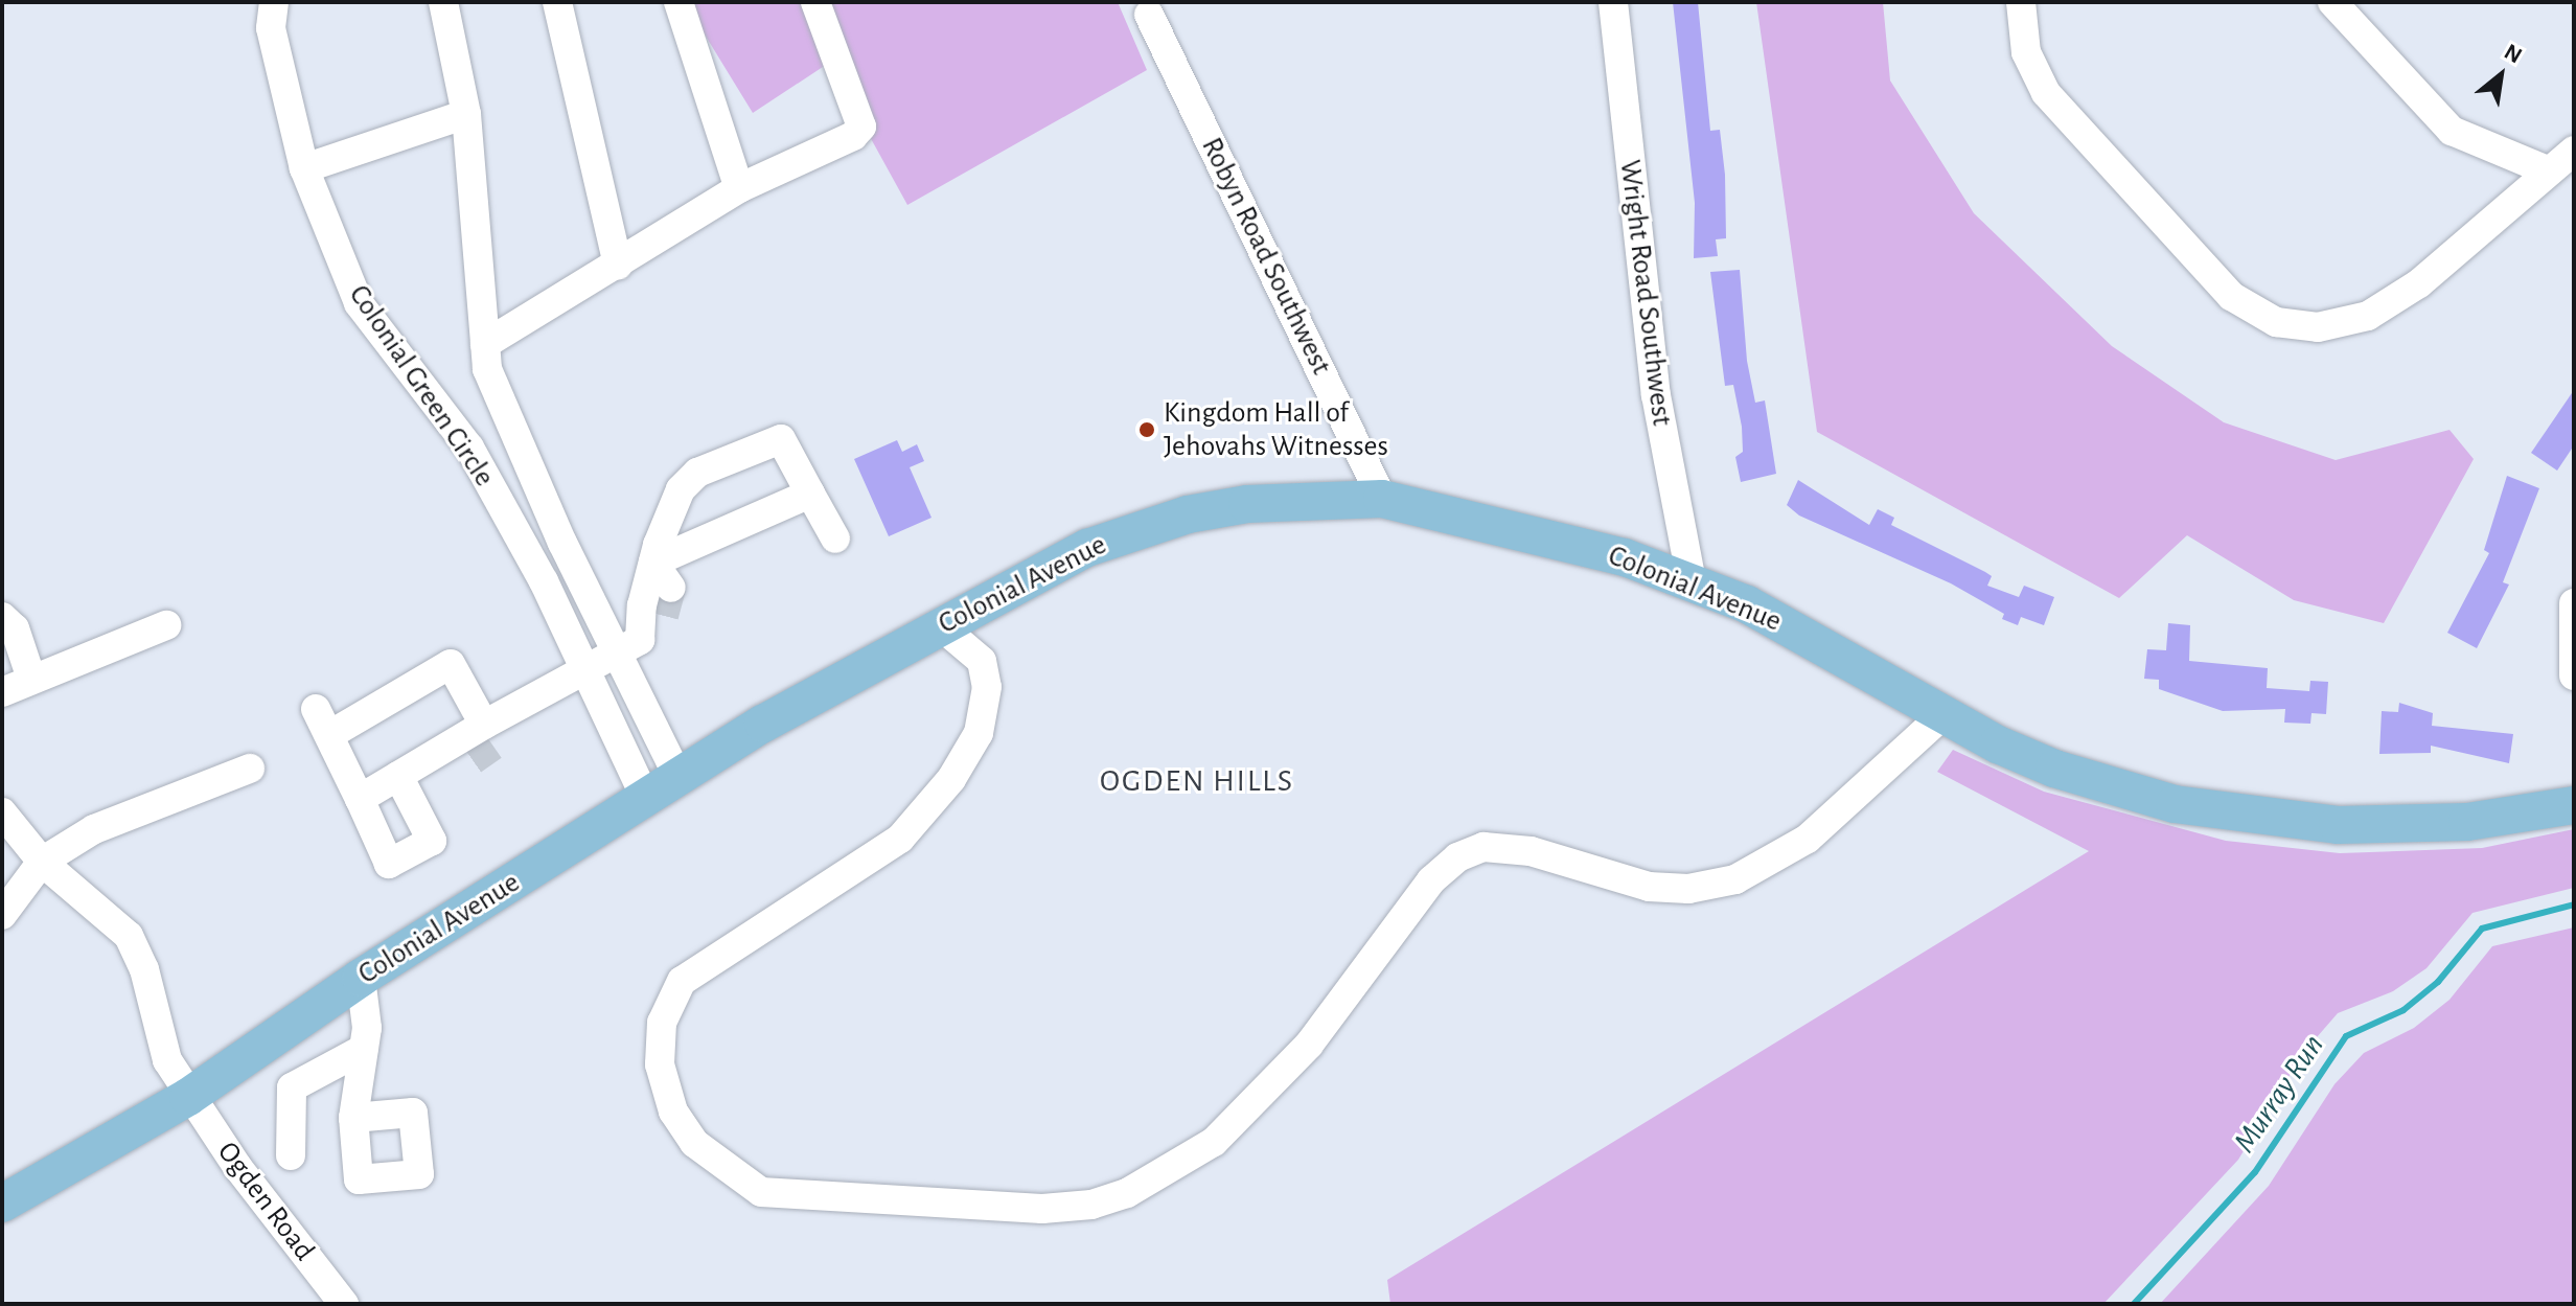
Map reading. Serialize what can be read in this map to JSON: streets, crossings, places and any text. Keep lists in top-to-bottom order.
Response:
{
  "streets": {
    "main road": ["Colonial Avenue"],
    "street": [
      "Robyn Road Southwest",
      "Wright Road Southwest",
      "Colonial Green Circle",
      "Ogden Road"
    ]
  },
  "crossings": [
    ["Robyn Road Southwest", "Colonial Avenue"],
    ["Wright Road Southwest", "Colonial Avenue"],
    ["Colonial Green Circle", "Colonial Avenue"],
    ["Colonial Avenue", "Ogden Road"]
  ],
  "districts": ["OGDEN HILLS"],
  "water": ["Murray Run"],
  "places": ["Kingdom Hall of Jehovahs Witnesses"],
  "north": "top right"
}
